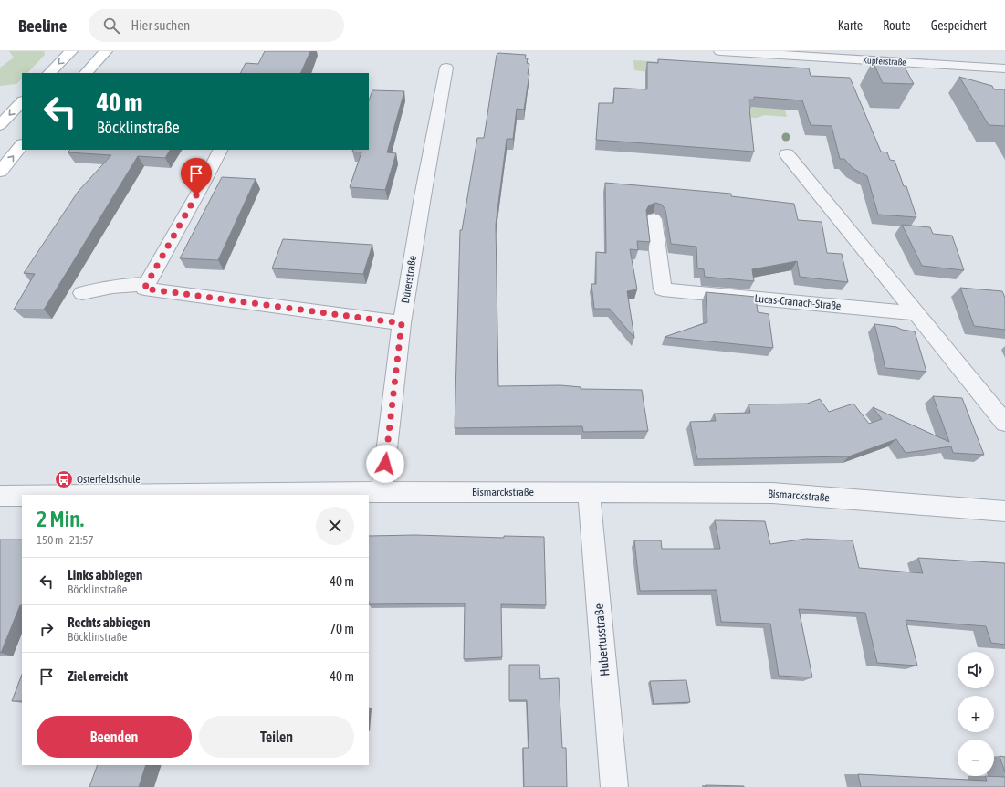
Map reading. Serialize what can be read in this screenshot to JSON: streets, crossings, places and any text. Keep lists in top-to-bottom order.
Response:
{
  "streets": {
    "street": [
      "Kupferstraße",
      "Dürerstraße",
      "Lucas-Cranach-Straße",
      "Bismarckstraße",
      "Hubertusstraße"
    ]
  },
  "crossings": [
    ["Dürerstraße", "Bismarckstraße"],
    ["Bismarckstraße", "Hubertusstraße"]
  ],
  "places": {
    "bus stop": ["Osterfeldschule"]
  },
  "page": {
    "header": "Beeline",
    "search": "Hier suchen",
    "nav": ["Karte", "Route", "Gespeichert"],
    "turn": ["40 m", "Böcklinstraße"],
    "heading": ["2 Min.", "150 m · 21:57"],
    "list": [
      {
        "name": "Links abbiegen",
        "note": "Böcklinstraße",
        "value": "40 m"
      },
      {
        "name": "Rechts abbiegen",
        "note": "Böcklinstraße",
        "value": "70 m"
      },
      {
        "name": "Ziel erreicht",
        "value": "40 m"
      }
    ],
    "map_buttons": ["+", "−"],
    "buttons": ["Beenden", "Teilen"]
  }
}
